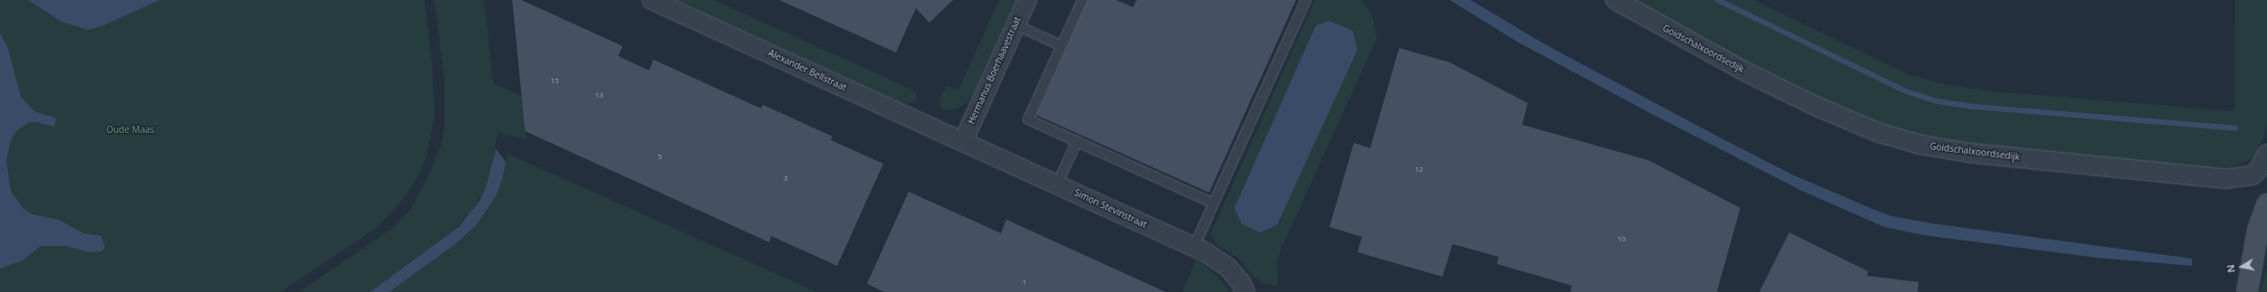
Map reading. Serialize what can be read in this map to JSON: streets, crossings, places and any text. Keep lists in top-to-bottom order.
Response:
{
  "streets": {
    "street": [
      "Goidschalxoordsedijk",
      "Alexander Bellstraat",
      "Hermanus Boerhaavestraat",
      "Simon Stevinstraat"
    ]
  },
  "crossings": [
    ["Alexander Bellstraat", "Hermanus Boerhaavestraat"],
    ["Alexander Bellstraat", "Simon Stevinstraat"],
    ["Hermanus Boerhaavestraat", "Simon Stevinstraat"]
  ],
  "parks": ["Oude Maas"],
  "house_numbers": [
    "15",
    "13",
    "5",
    "12",
    "3",
    "10",
    "1"
  ],
  "north": "left"
}
